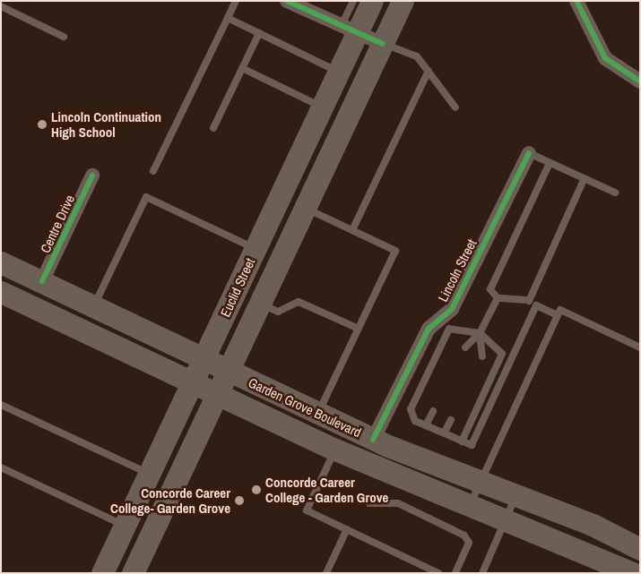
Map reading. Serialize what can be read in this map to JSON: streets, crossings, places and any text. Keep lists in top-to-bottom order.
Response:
{
  "streets": {
    "main road": ["Euclid Street", "Garden Grove Boulevard"],
    "street": ["Centre Drive", "Lincoln Street"]
  },
  "crossings": [
    ["Centre Drive", "Garden Grove Boulevard"],
    ["Lincoln Street", "Garden Grove Boulevard"],
    ["Euclid Street", "Garden Grove Boulevard"]
  ],
  "places": ["Lincoln Continuation High School", "Concorde Career College - Garden Grove", "Concorde Career College- Garden Grove"]
}
